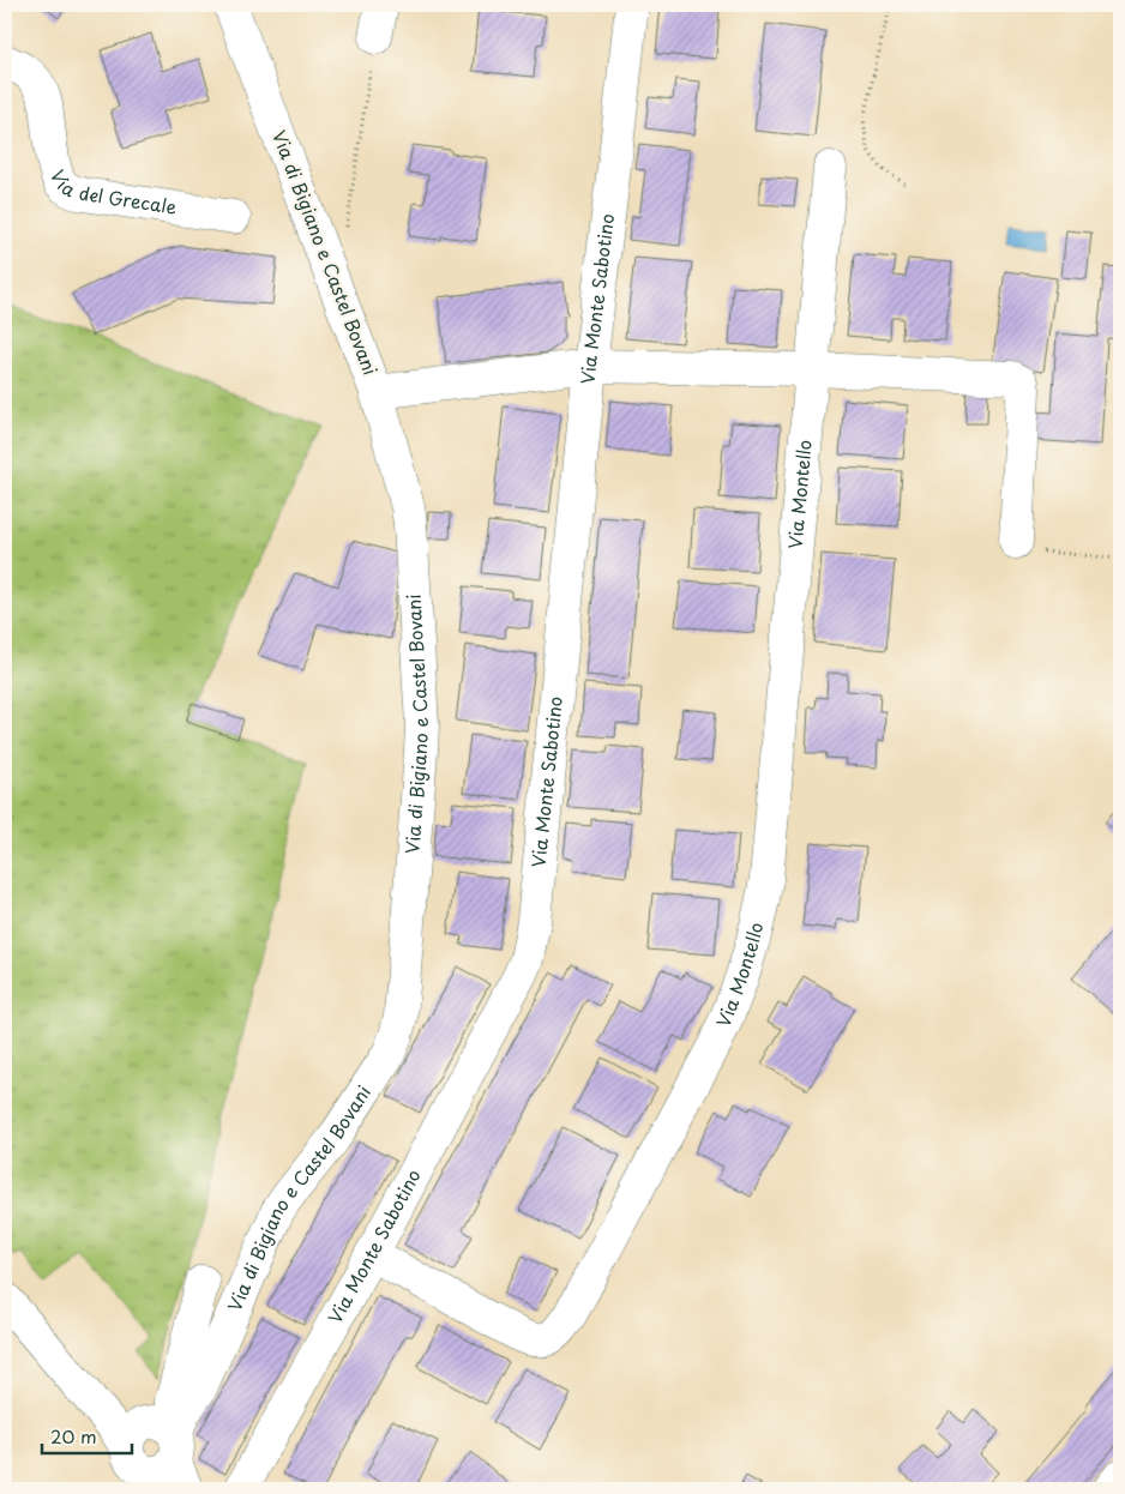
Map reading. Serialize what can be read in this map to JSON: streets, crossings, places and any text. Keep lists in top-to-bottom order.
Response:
{
  "streets": {
    "street": [
      "Via del Grecale",
      "Via di Bigiano e Castel Bovani",
      "Via Monte Sabotino",
      "Via Montello"
    ]
  },
  "crossings": [
    ["Via Monte Sabotino", "Via Montello"]
  ],
  "scale_bar": "20 m"
}
